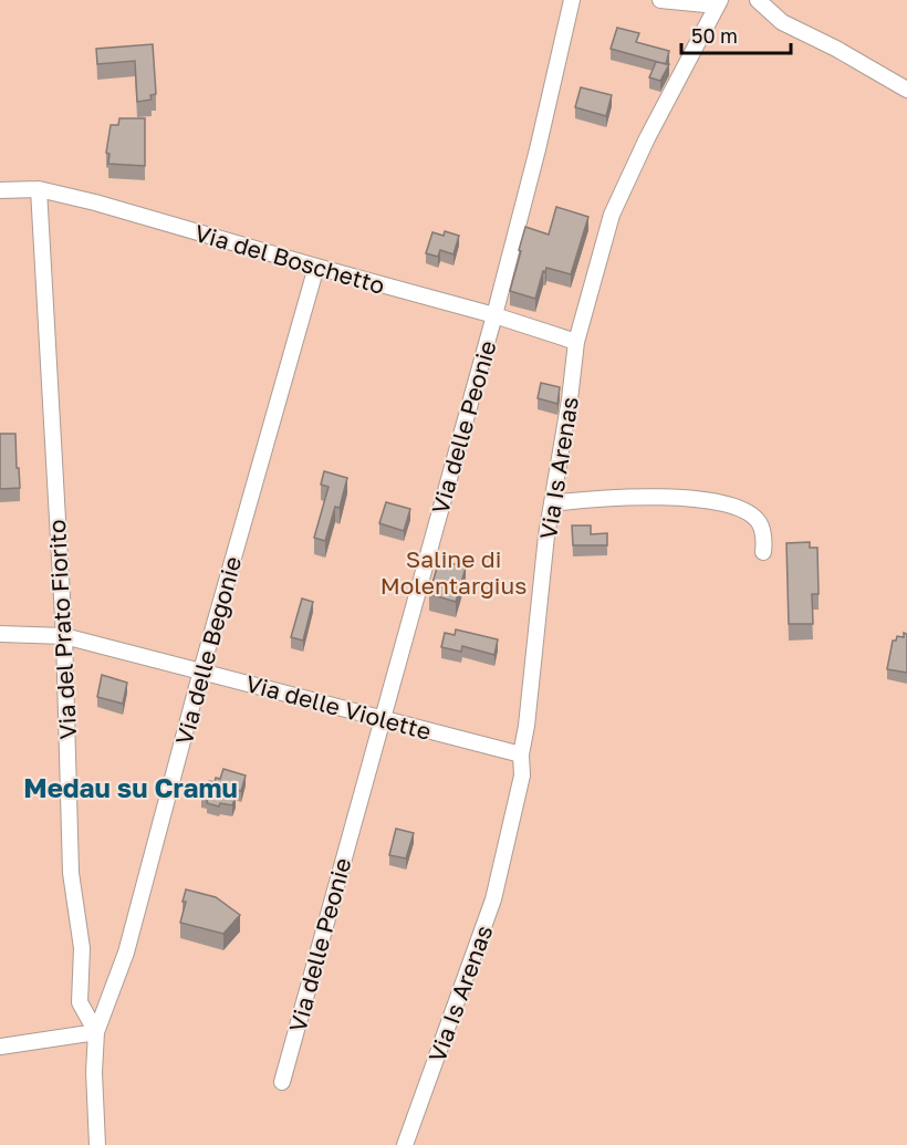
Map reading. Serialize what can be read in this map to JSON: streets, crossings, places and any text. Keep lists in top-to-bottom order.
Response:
{
  "streets": {
    "street": [
      "Via del Boschetto",
      "Via delle Peonie",
      "Via Is Arenas",
      "Via del Prato Fiorito",
      "Via delle Begonie",
      "Via delle Violette"
    ]
  },
  "crossings": [
    ["Via del Boschetto", "Via delle Peonie"],
    ["Via del Boschetto", "Via Is Arenas"],
    ["Via del Boschetto", "Via del Prato Fiorito"],
    ["Via del Boschetto", "Via delle Begonie"],
    ["Via delle Peonie", "Via delle Violette"],
    ["Via Is Arenas", "Via delle Violette"],
    ["Via del Prato Fiorito", "Via delle Begonie"],
    ["Via del Prato Fiorito", "Via delle Violette"],
    ["Via delle Begonie", "Via delle Violette"]
  ],
  "districts": ["Medau su Cramu"],
  "parks": ["Saline di Molentargius"],
  "scale_bar": "50 m"
}
